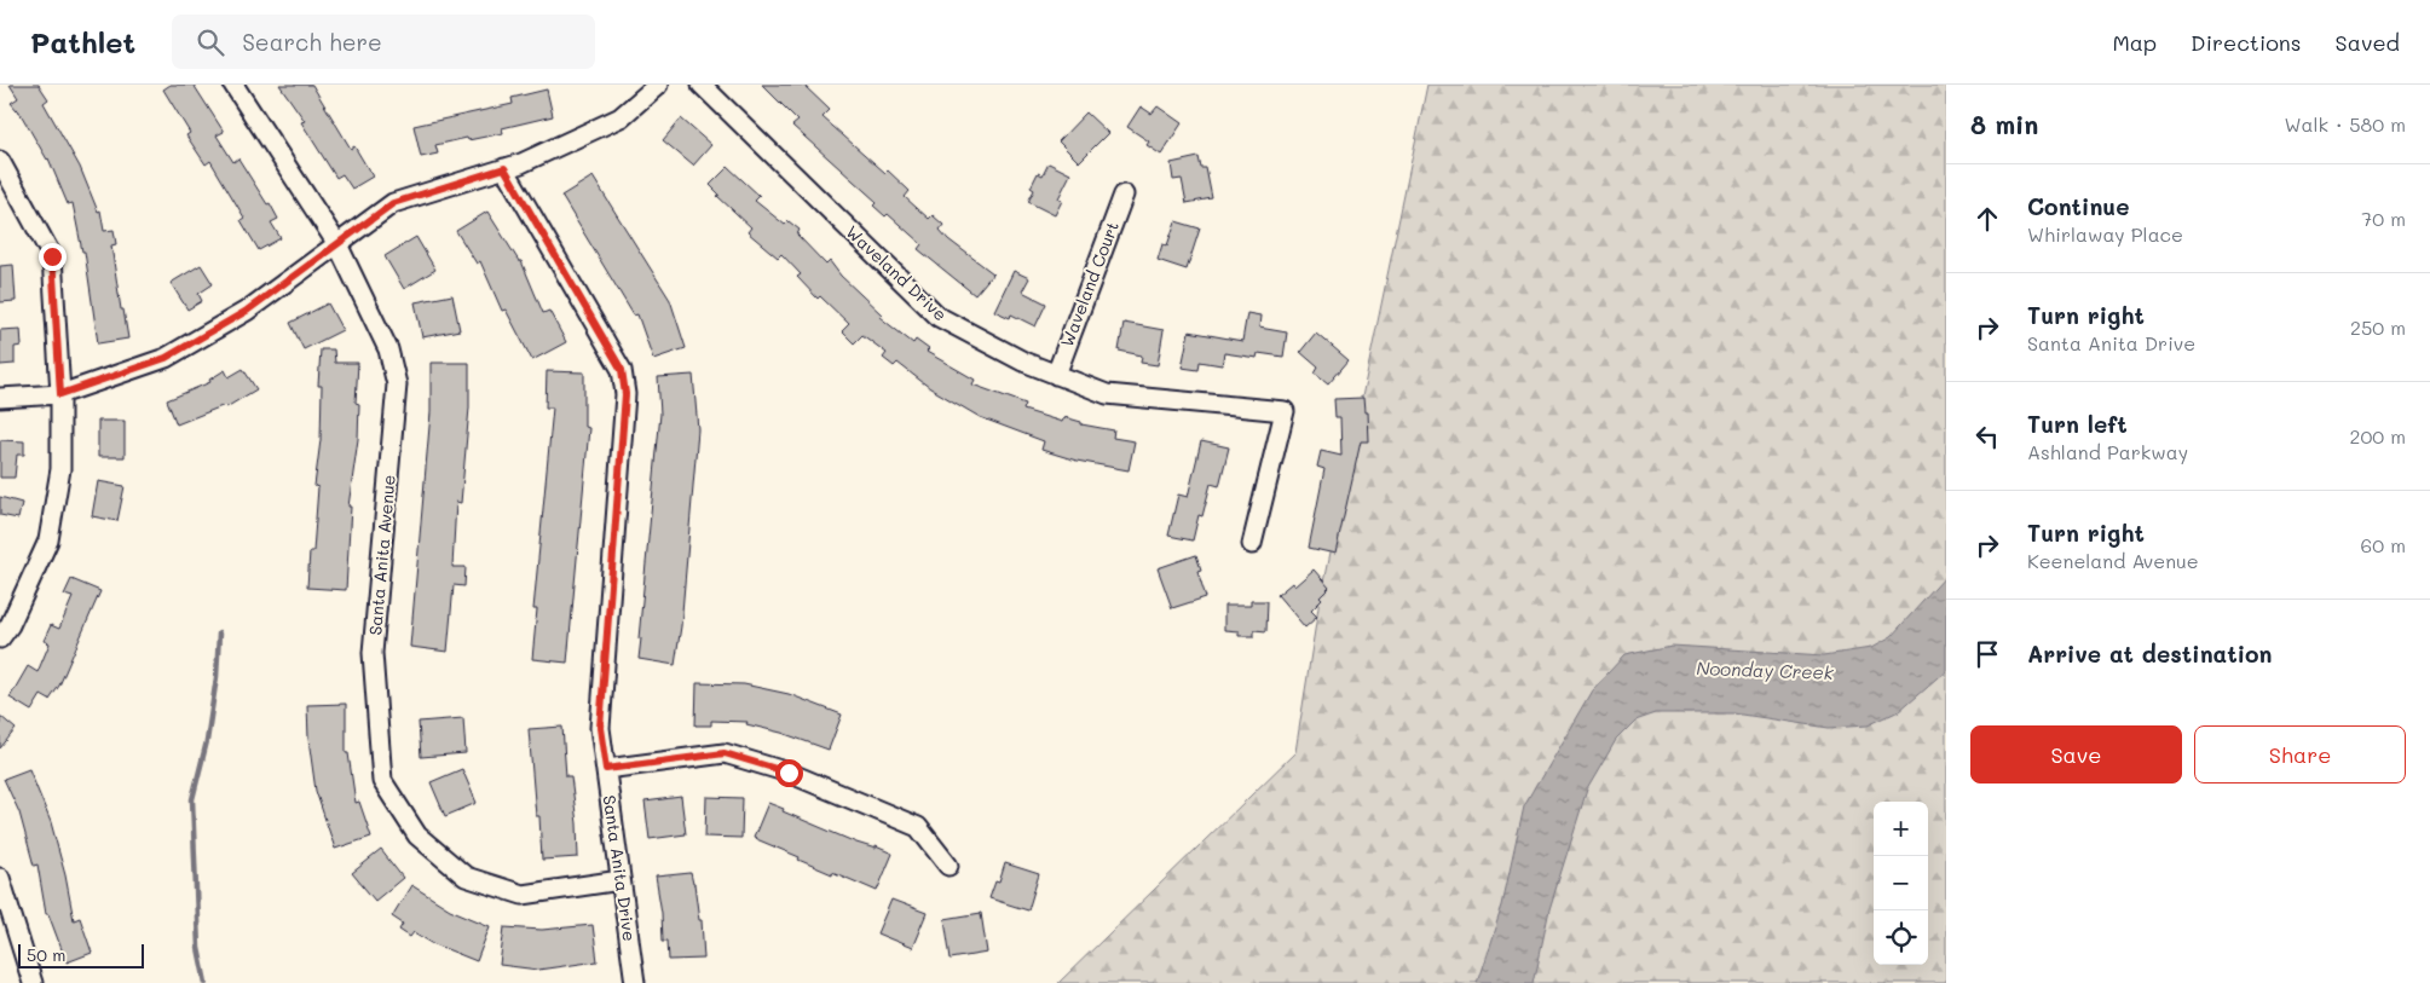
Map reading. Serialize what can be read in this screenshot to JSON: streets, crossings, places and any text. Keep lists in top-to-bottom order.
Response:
{
  "streets": {
    "street": [
      "Waveland Drive",
      "Waveland Court",
      "Santa Anita Avenue",
      "Santa Anita Drive"
    ]
  },
  "crossings": [
    ["Waveland Drive", "Waveland Court"],
    ["Santa Anita Avenue", "Santa Anita Drive"]
  ],
  "water": ["Noonday Creek"],
  "scale_bar": "50 m",
  "page": {
    "header": "Pathlet",
    "search": "Search here",
    "nav": ["Map", "Directions", "Saved"],
    "heading": ["8 min", "Walk · 580 m"],
    "list": [
      ["Continue", "Whirlaway Place", "70 m"],
      ["Turn right", "Santa Anita Drive", "250 m"],
      ["Turn left", "Ashland Parkway", "200 m"],
      ["Turn right", "Keeneland Avenue", "60 m"],
      "Arrive at destination"
    ],
    "buttons": ["Save", "Share"],
    "map_buttons": ["+", "−"],
    "scale": "50 m"
  }
}
